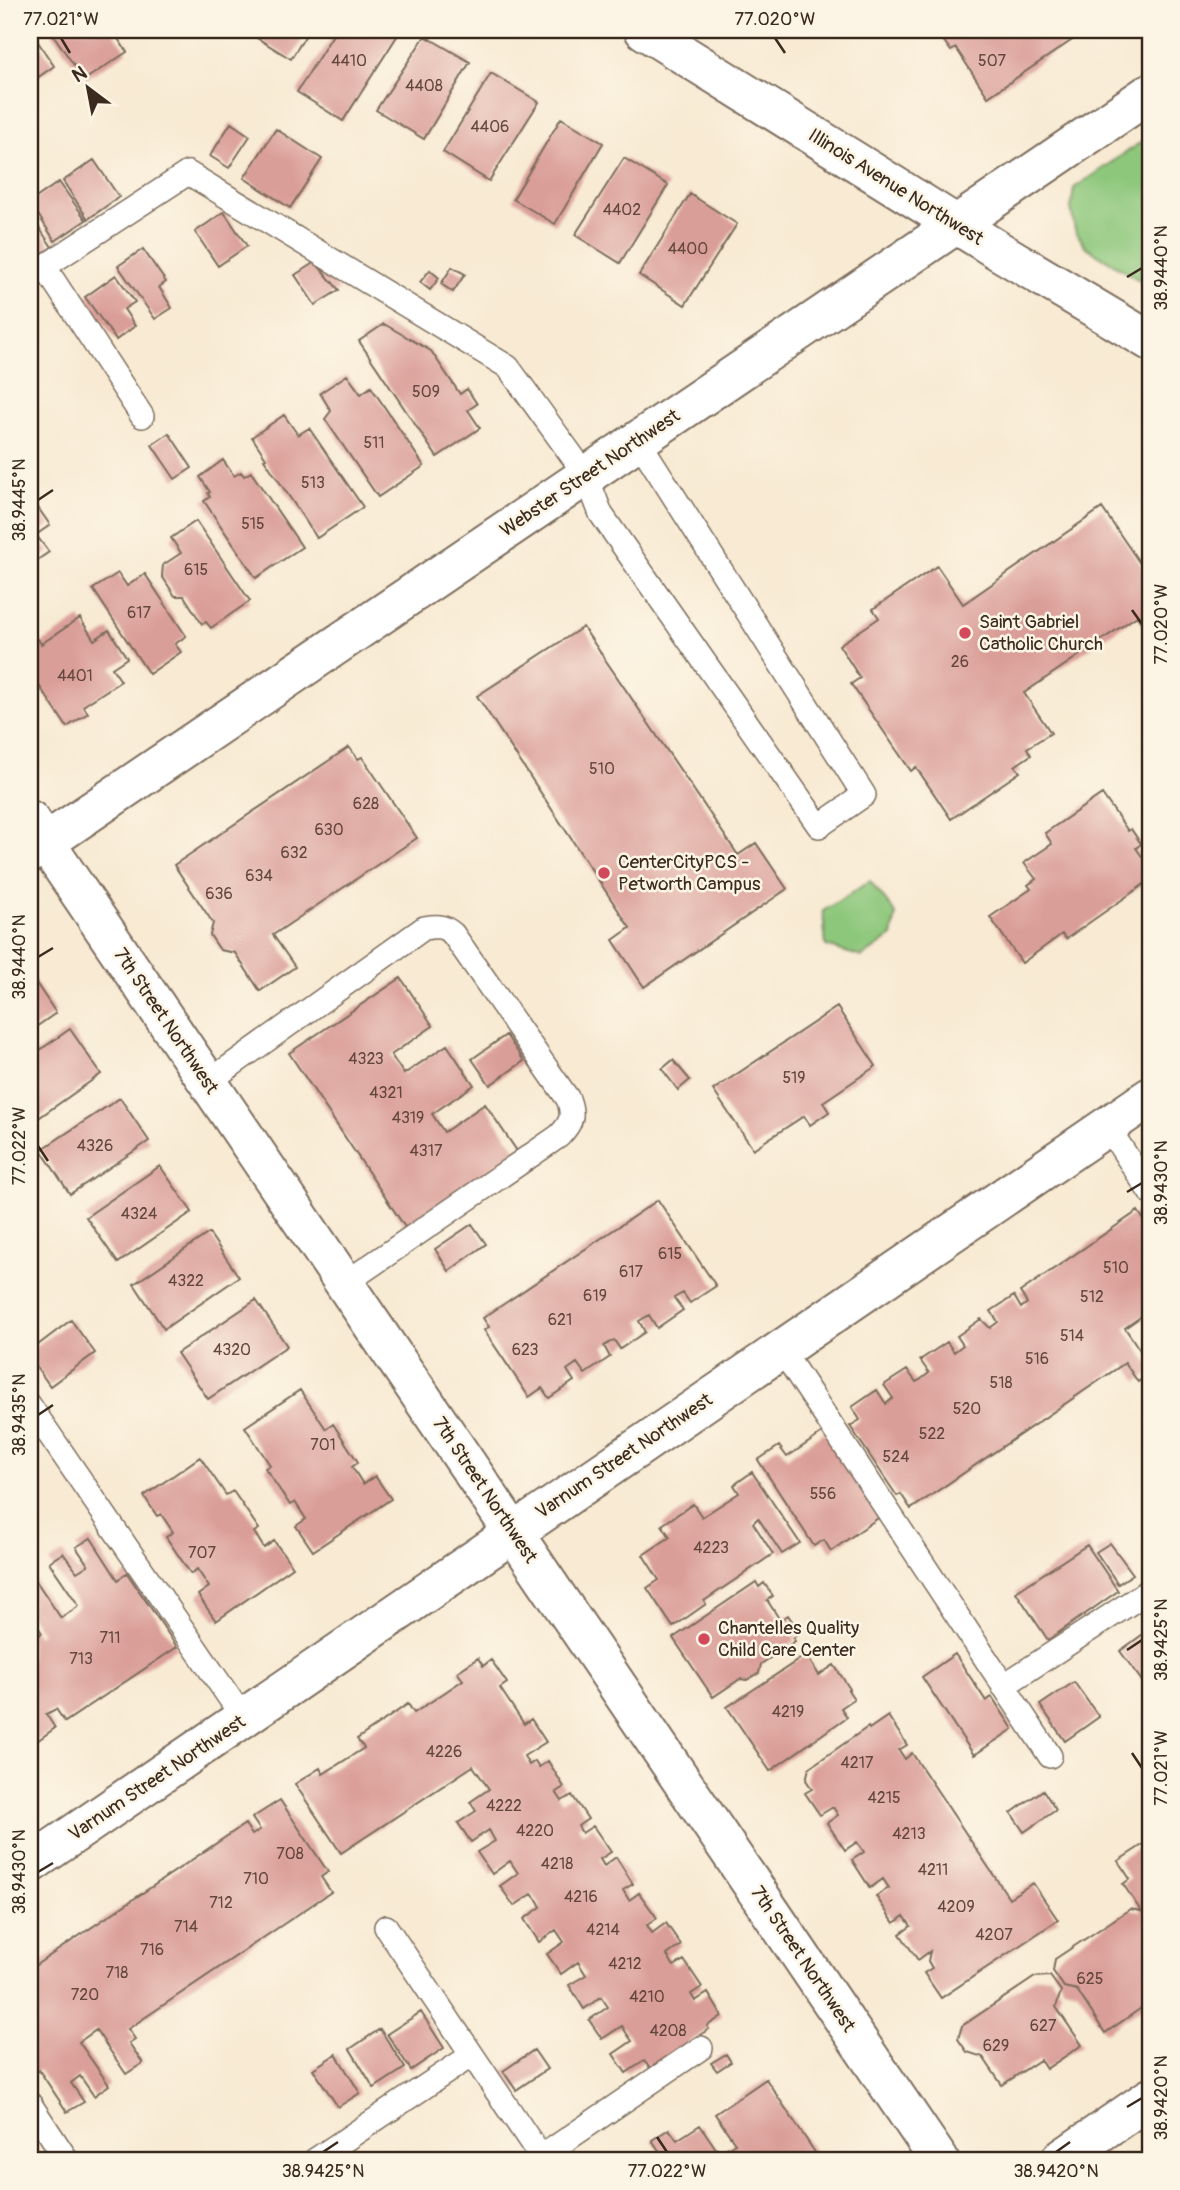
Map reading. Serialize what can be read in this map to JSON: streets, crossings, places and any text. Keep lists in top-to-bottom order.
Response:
{
  "streets": {
    "street": [
      "Illinois Avenue Northwest",
      "Webster Street Northwest",
      "7th Street Northwest",
      "Varnum Street Northwest"
    ]
  },
  "crossings": [
    ["Illinois Avenue Northwest", "Webster Street Northwest"],
    ["Webster Street Northwest", "7th Street Northwest"],
    ["7th Street Northwest", "Varnum Street Northwest"]
  ],
  "places": ["Saint Gabriel Catholic Church", "CenterCityPCS - Petworth Campus", "Chantelles Quality Child Care Center"],
  "house_numbers": [
    "4410",
    "507",
    "4408",
    "4406",
    "4402",
    "4400",
    "509",
    "511",
    "513",
    "515",
    "615",
    "617",
    "26",
    "4401",
    "510",
    "628",
    "630",
    "632",
    "634",
    "636",
    "4323",
    "519",
    "4321",
    "4319",
    "4326",
    "4317",
    "4324",
    "615",
    "510",
    "617",
    "4322",
    "619",
    "512",
    "621",
    "514",
    "4320",
    "623",
    "516",
    "518",
    "520",
    "522",
    "701",
    "524",
    "556",
    "4223",
    "707",
    "711",
    "713",
    "4219",
    "4226",
    "4217",
    "4215",
    "4222",
    "4220",
    "4213",
    "708",
    "4218",
    "4211",
    "710",
    "4216",
    "712",
    "4209",
    "714",
    "4214",
    "4207",
    "716",
    "4212",
    "718",
    "625",
    "720",
    "4210",
    "627",
    "4208",
    "629"
  ],
  "north": "top left",
  "coordinates": [
    "77.021°W",
    "77.020°W",
    "38.9440°N",
    "38.9445°N",
    "77.022°W",
    "38.9430°N",
    "38.9435°N",
    "38.9425°N",
    "38.9420°N"
  ]
}
